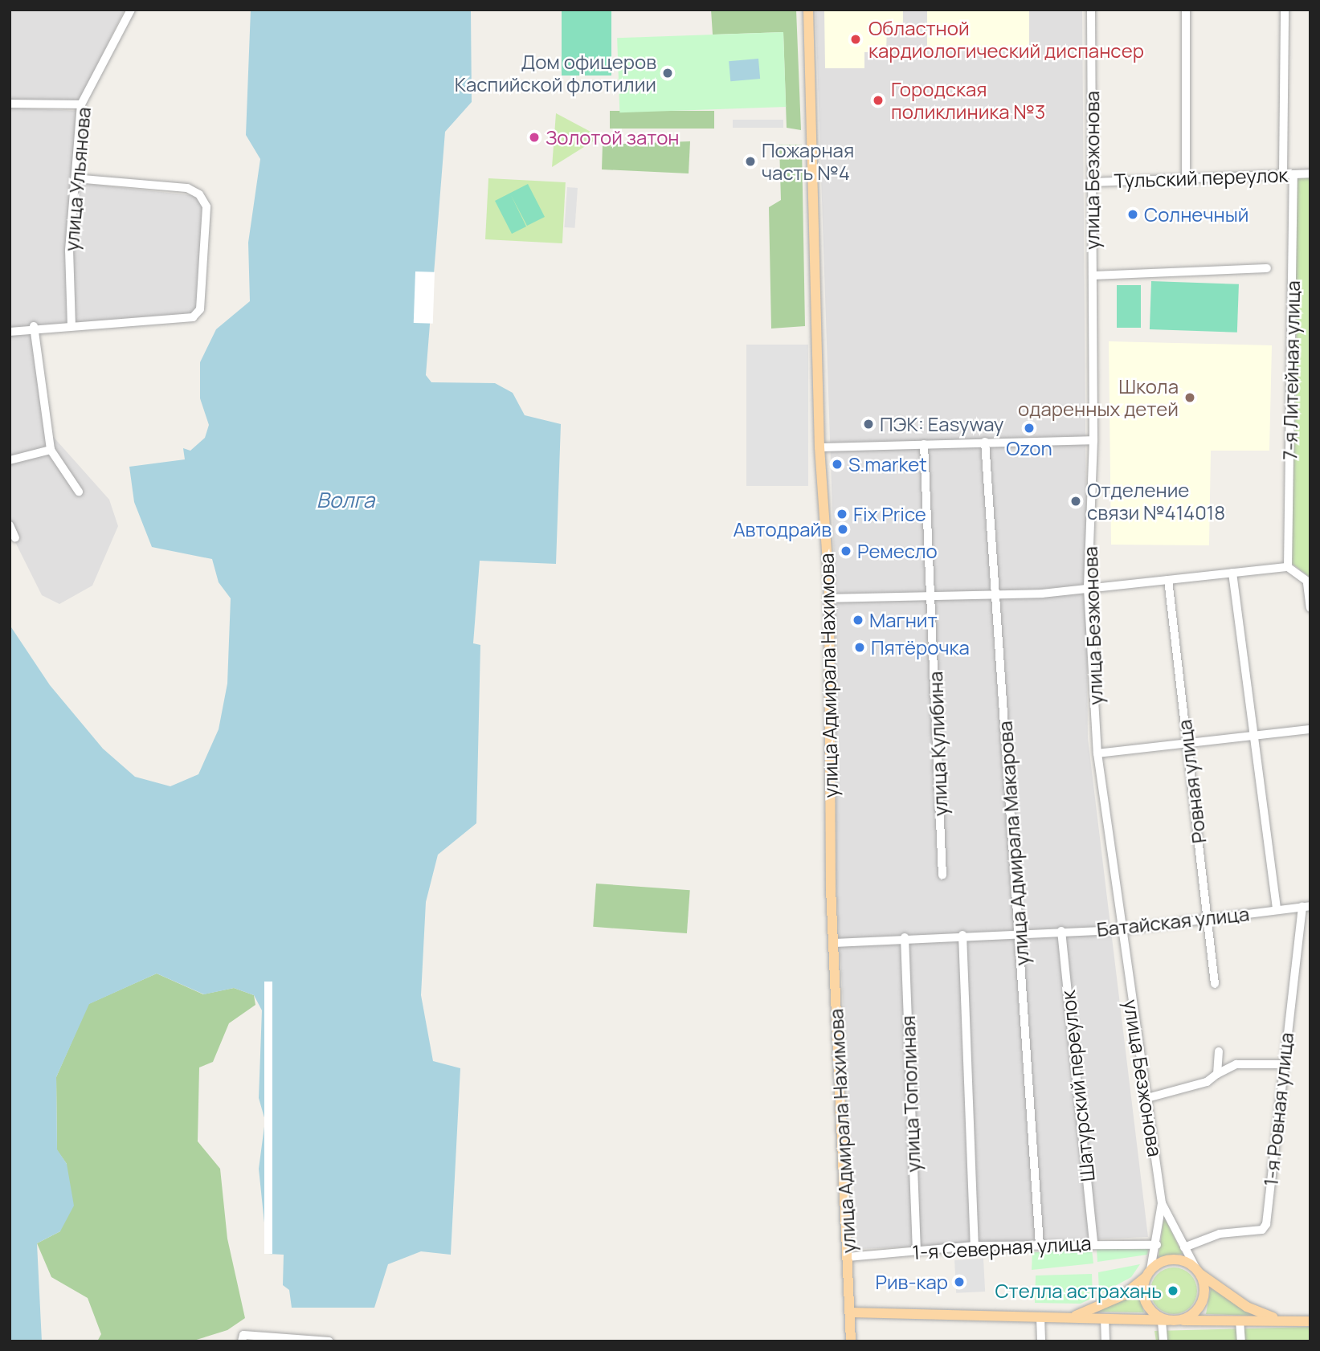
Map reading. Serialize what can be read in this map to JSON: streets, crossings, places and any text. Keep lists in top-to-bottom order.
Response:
{
  "streets": {
    "main road": ["улица Адмирала Нахимова"],
    "street": [
      "улица Безжонова",
      "Тульский переулок",
      "улица Ульянова",
      "7-я Литейная улица",
      "улица Кулибина",
      "Ровная улица",
      "улица Адмирала Макарова",
      "Батайская улица",
      "Шатурский переулок",
      "улица Тополиная",
      "1-я Ровная улица",
      "1-я Северная улица"
    ]
  },
  "crossings": [
    ["улица Безжонова", "Тульский переулок"],
    ["улица Безжонова", "Батайская улица"],
    ["Тульский переулок", "7-я Литейная улица"],
    ["улица Адмирала Нахимова", "Батайская улица"],
    ["улица Адмирала Нахимова", "1-я Северная улица"],
    ["Ровная улица", "Батайская улица"],
    ["улица Адмирала Макарова", "Батайская улица"],
    ["улица Адмирала Макарова", "1-я Северная улица"],
    ["Батайская улица", "Шатурский переулок"],
    ["Батайская улица", "улица Тополиная"],
    ["Батайская улица", "1-я Ровная улица"],
    ["Шатурский переулок", "1-я Северная улица"],
    ["улица Тополиная", "1-я Северная улица"]
  ],
  "water": ["Волга"],
  "places": [
    "Областной кардиологический диспансер",
    "Дом офицеров Каспийской флотилии",
    "Городская поликлиника №3",
    "Золотой затон",
    "Пожарная часть №4",
    "Солнечный",
    "Школа одаренных детей",
    "ПЭК: Easyway",
    "Ozon",
    "S.market",
    "Отделение связи №414018",
    "Fix Price",
    "Автодрайв",
    "Ремесло",
    "Магнит",
    "Пятёрочка",
    "Рив-кар",
    "Стелла астрахань"
  ]
}
